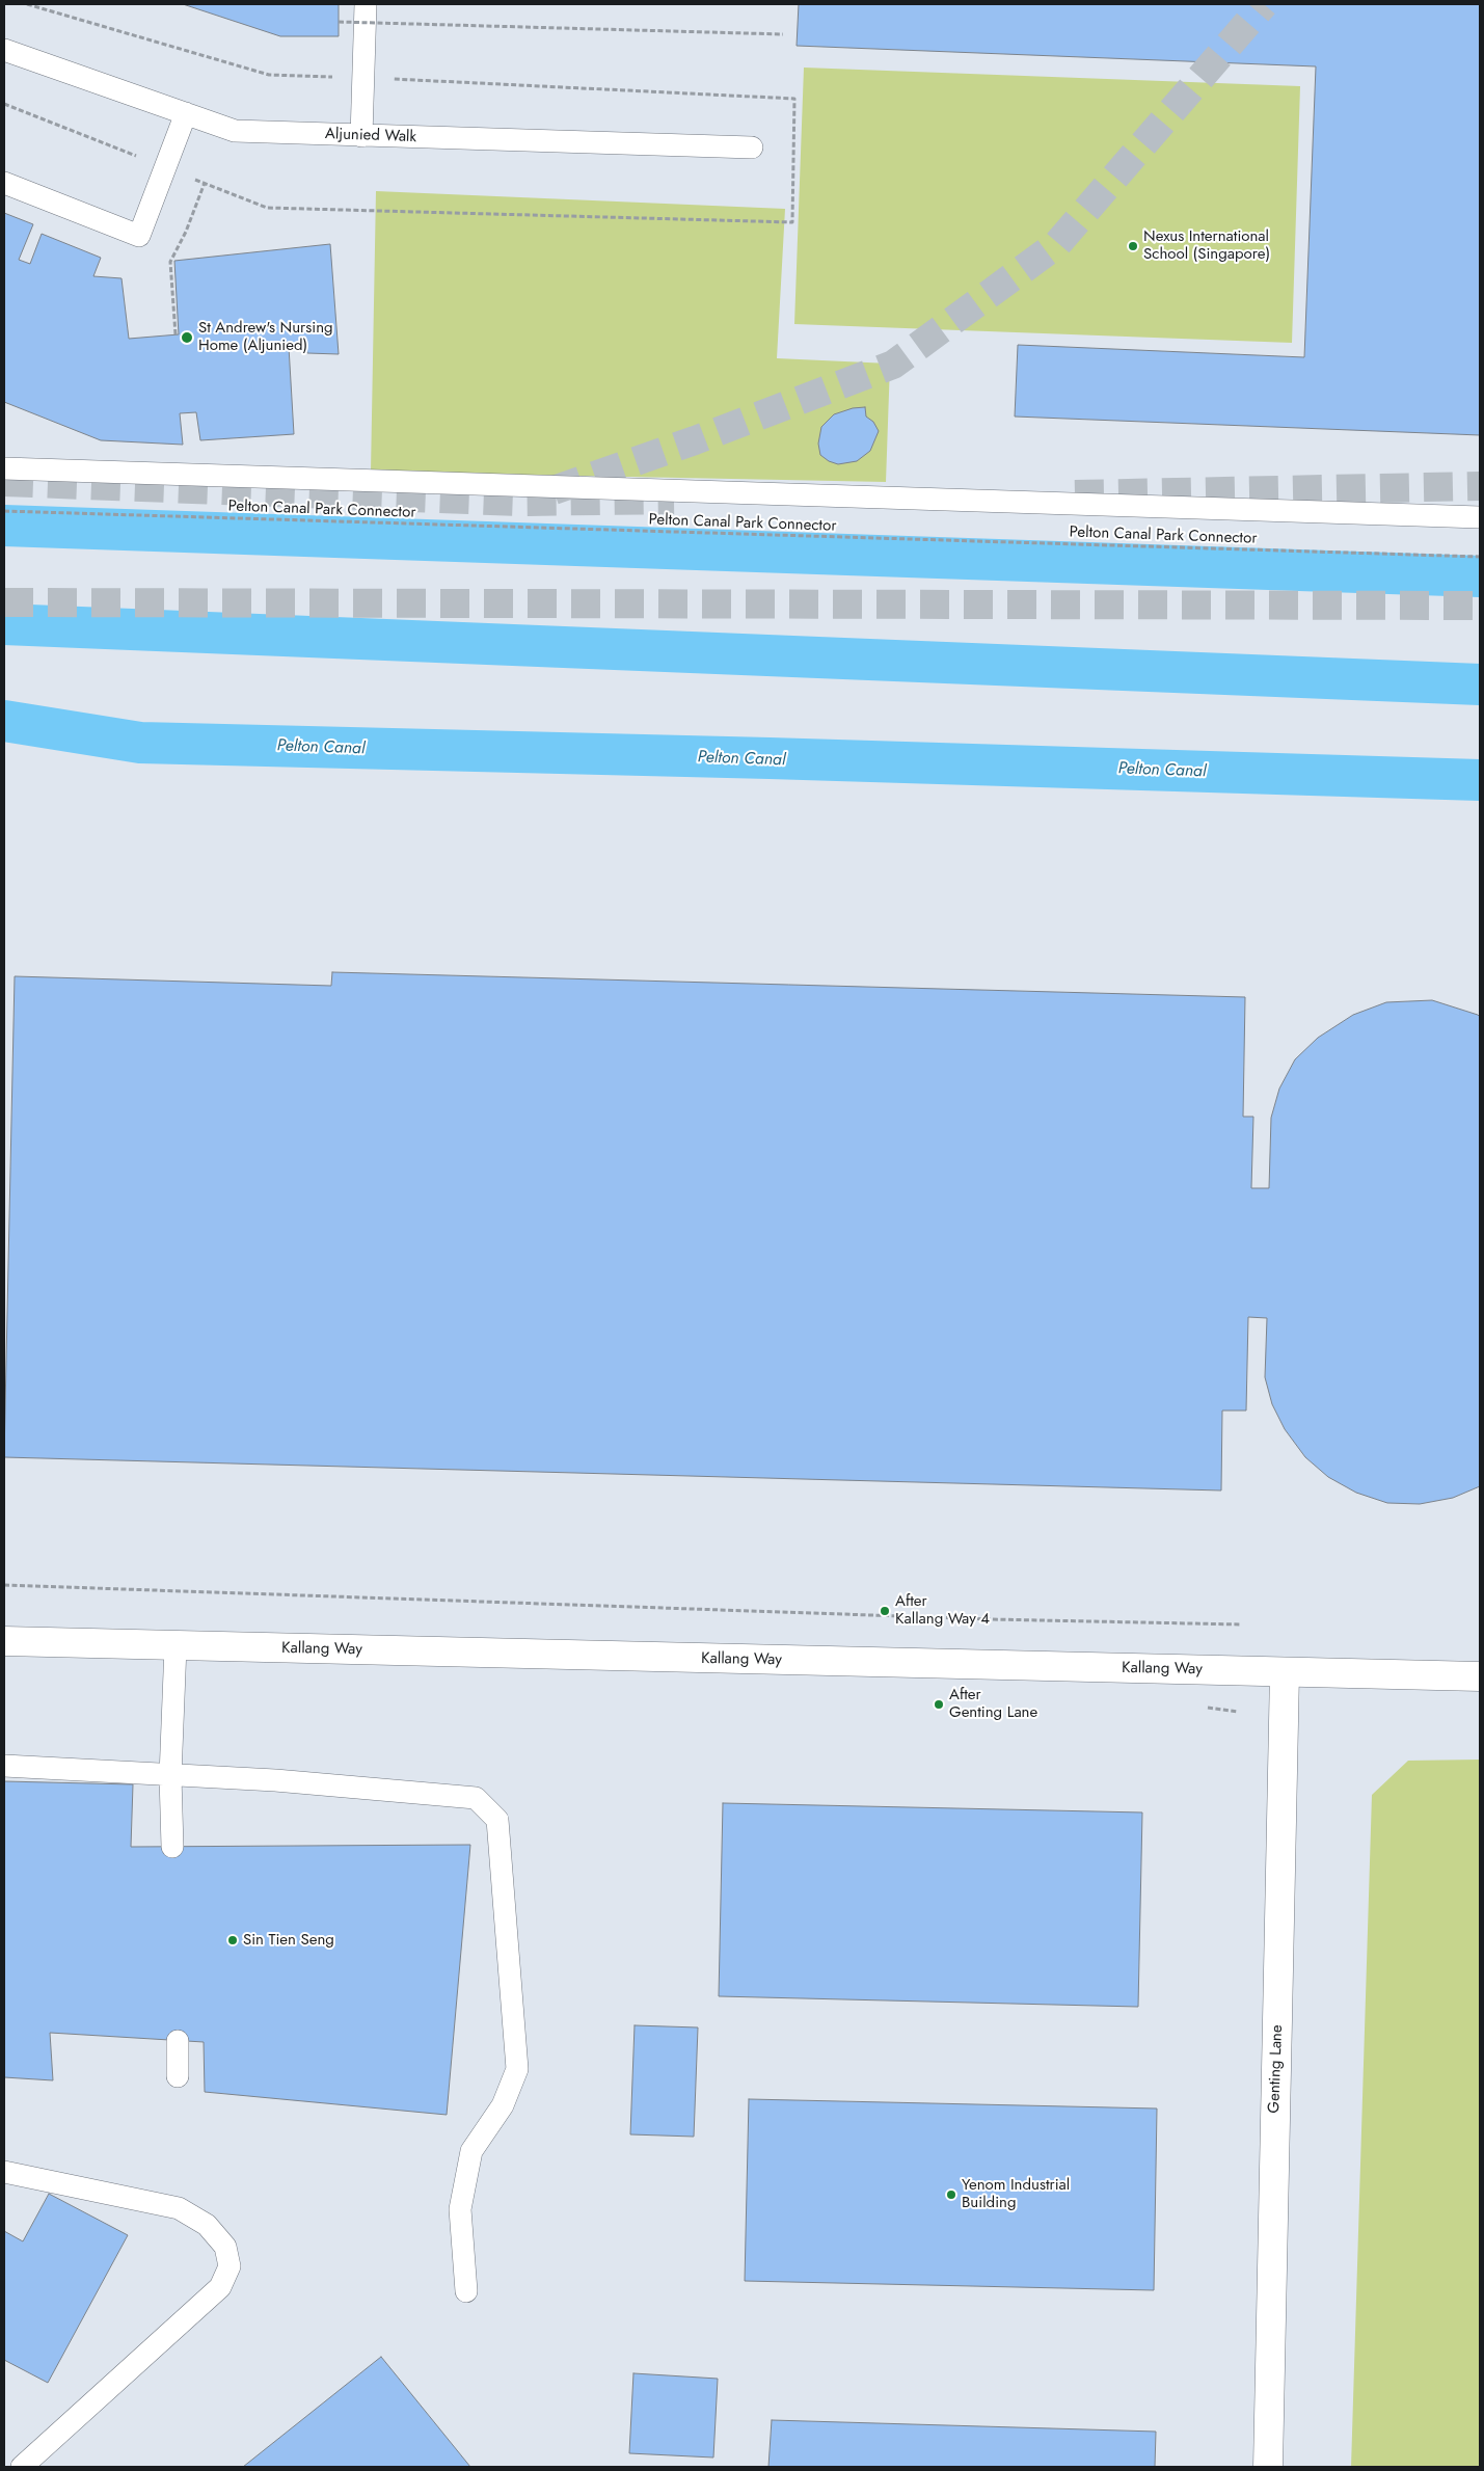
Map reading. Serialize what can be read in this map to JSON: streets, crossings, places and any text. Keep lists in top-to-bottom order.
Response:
{
  "streets": {
    "street": ["Kallang Way", "Genting Lane"],
    "lane": ["Aljunied Walk"],
    "path": ["Pelton Canal Park Connector"]
  },
  "crossings": [
    ["Kallang Way", "Genting Lane"]
  ],
  "water": ["Pelton Canal"],
  "places": [
    "Nexus International School (Singapore)",
    "St Andrew's Nursing Home (Aljunied)",
    "After Kallang Way 4",
    "After Genting Lane",
    "Sin Tien Seng",
    "Yenom Industrial Building"
  ]
}
